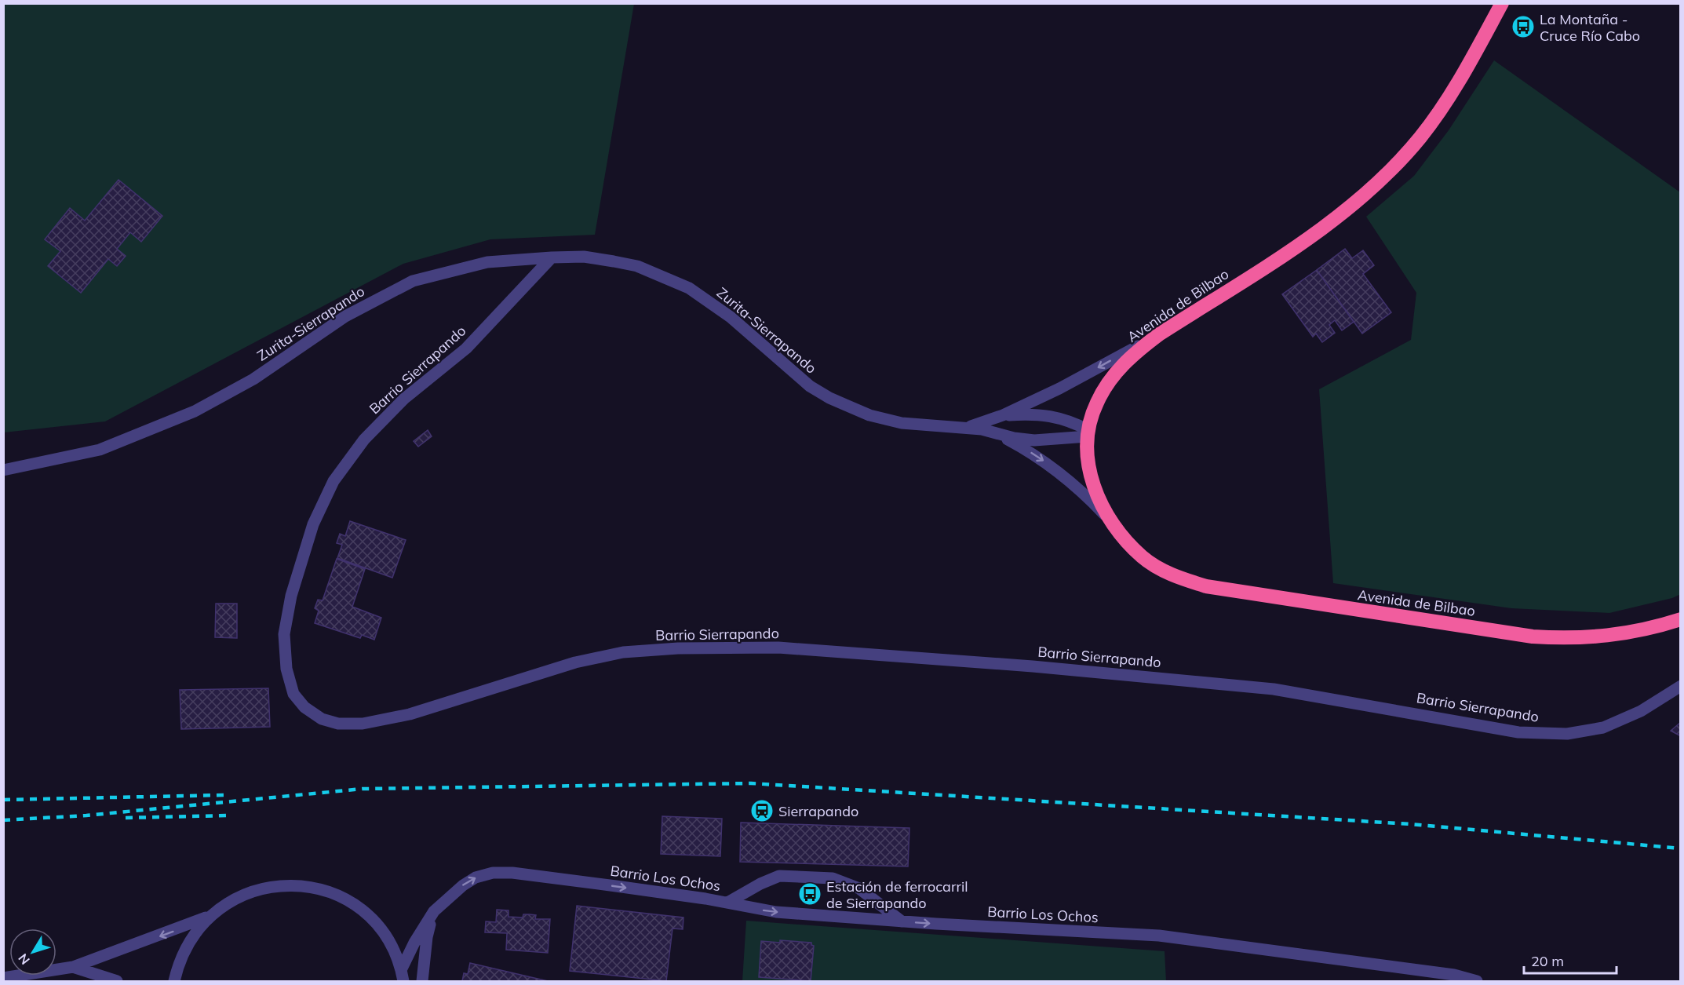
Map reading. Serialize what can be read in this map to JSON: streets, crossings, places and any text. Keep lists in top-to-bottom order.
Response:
{
  "streets": {
    "highway": ["Avenida de Bilbao"],
    "street": ["Zurita-Sierrapando", "Barrio Sierrapando", "Barrio Los Ochos"]
  },
  "crossings": [
    ["Zurita-Sierrapando", "Barrio Sierrapando"]
  ],
  "one_way": ["Barrio Los Ochos"],
  "places": {
    "bus stop": ["La Montaña - Cruce Río Cabo", "Estación de ferrocarril de Sierrapando"],
    "station": ["Sierrapando"]
  },
  "scale_bar": "20 m",
  "north": "bottom left"
}
